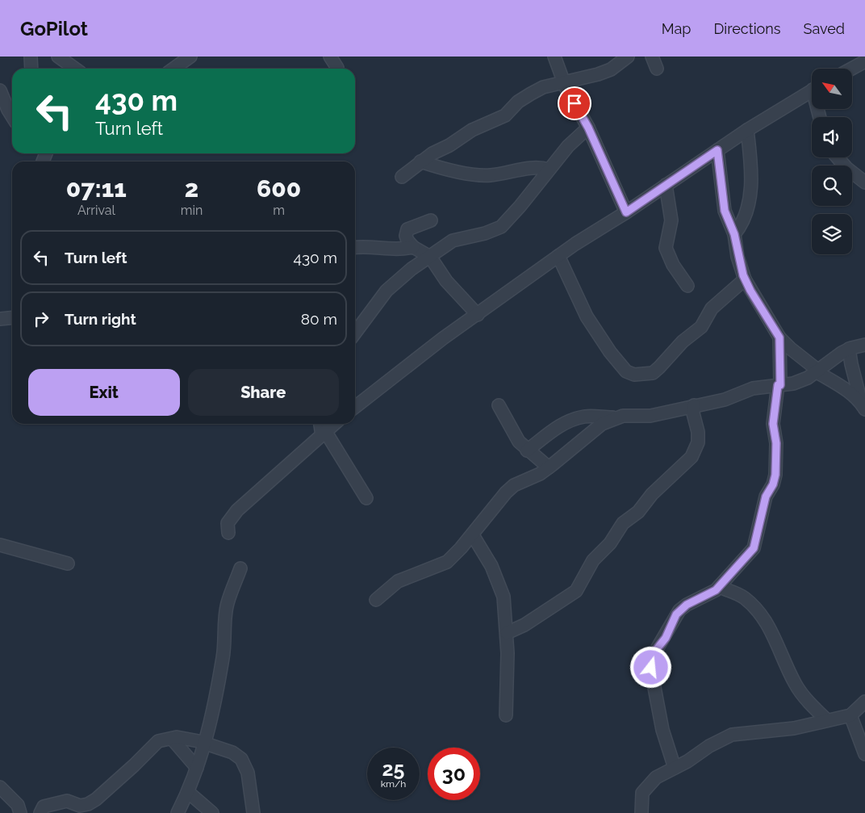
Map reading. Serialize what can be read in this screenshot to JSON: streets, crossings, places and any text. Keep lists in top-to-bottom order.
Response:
{
  "north": "top left",
  "page": {
    "header": "GoPilot",
    "nav": ["Map", "Directions", "Saved"],
    "turn": ["430 m", "Turn left"],
    "eta": [
      "07:11",
      "Arrival",
      "2",
      "min",
      "600",
      "m"
    ],
    "list": [
      {
        "name": "Turn left",
        "value": "430 m"
      },
      {
        "name": "Turn right",
        "value": "80 m"
      }
    ],
    "buttons": ["Exit", "Share"],
    "speed": "25 km/h",
    "limit": "30"
  }
}
